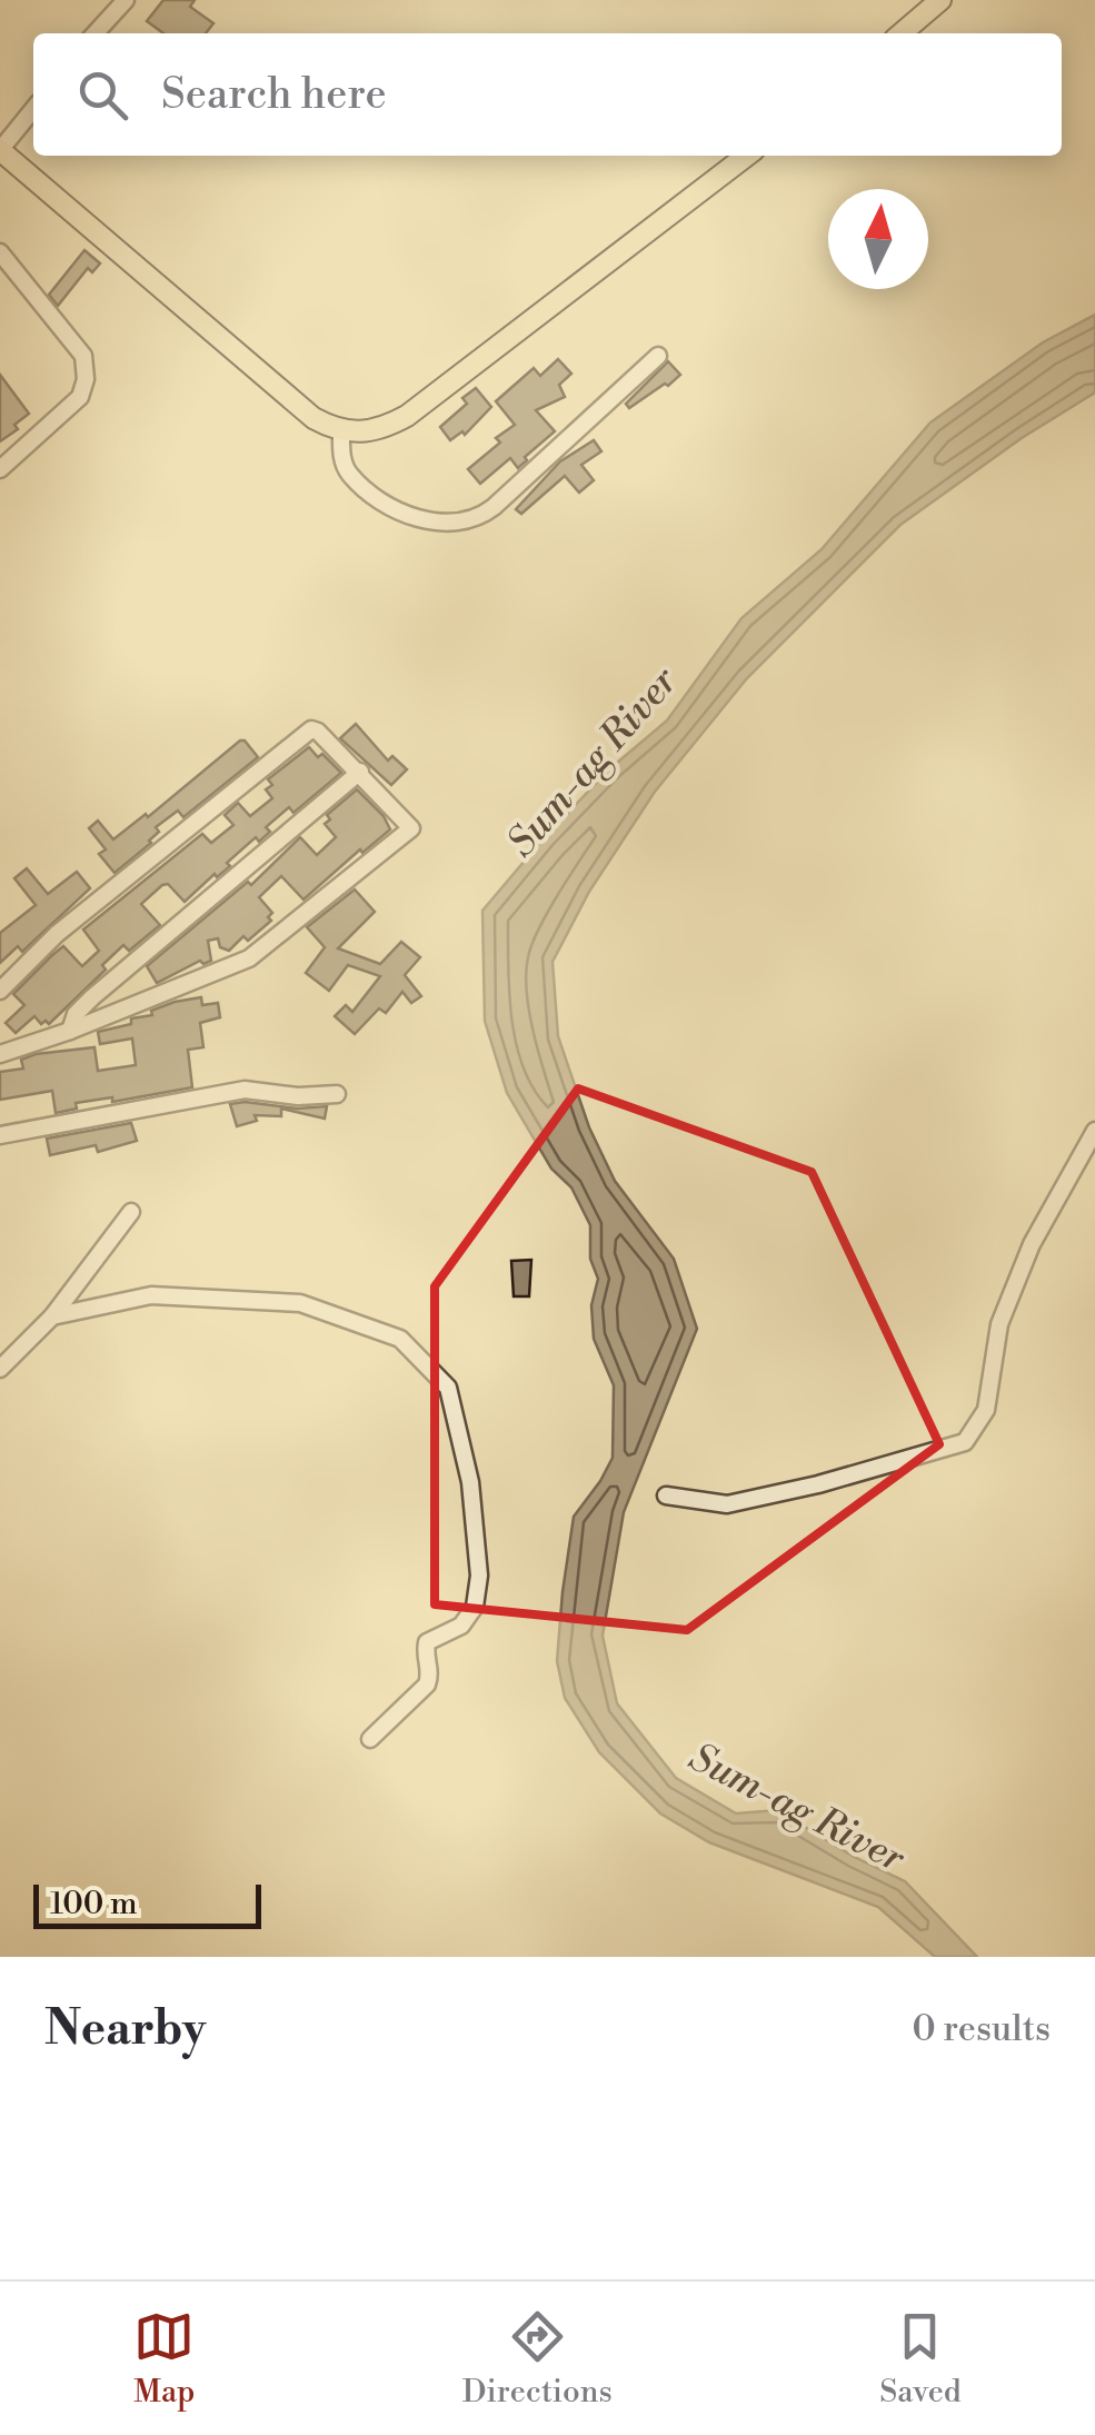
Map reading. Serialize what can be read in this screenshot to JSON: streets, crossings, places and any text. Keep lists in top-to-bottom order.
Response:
{
  "water": ["Sum-ag River"],
  "scale_bar": "100 m",
  "north": "top",
  "page": {
    "search": "Search here",
    "scale": "100 m",
    "heading": ["Nearby", "0 results"],
    "nav": ["Map", "Directions", "Saved"]
  }
}
